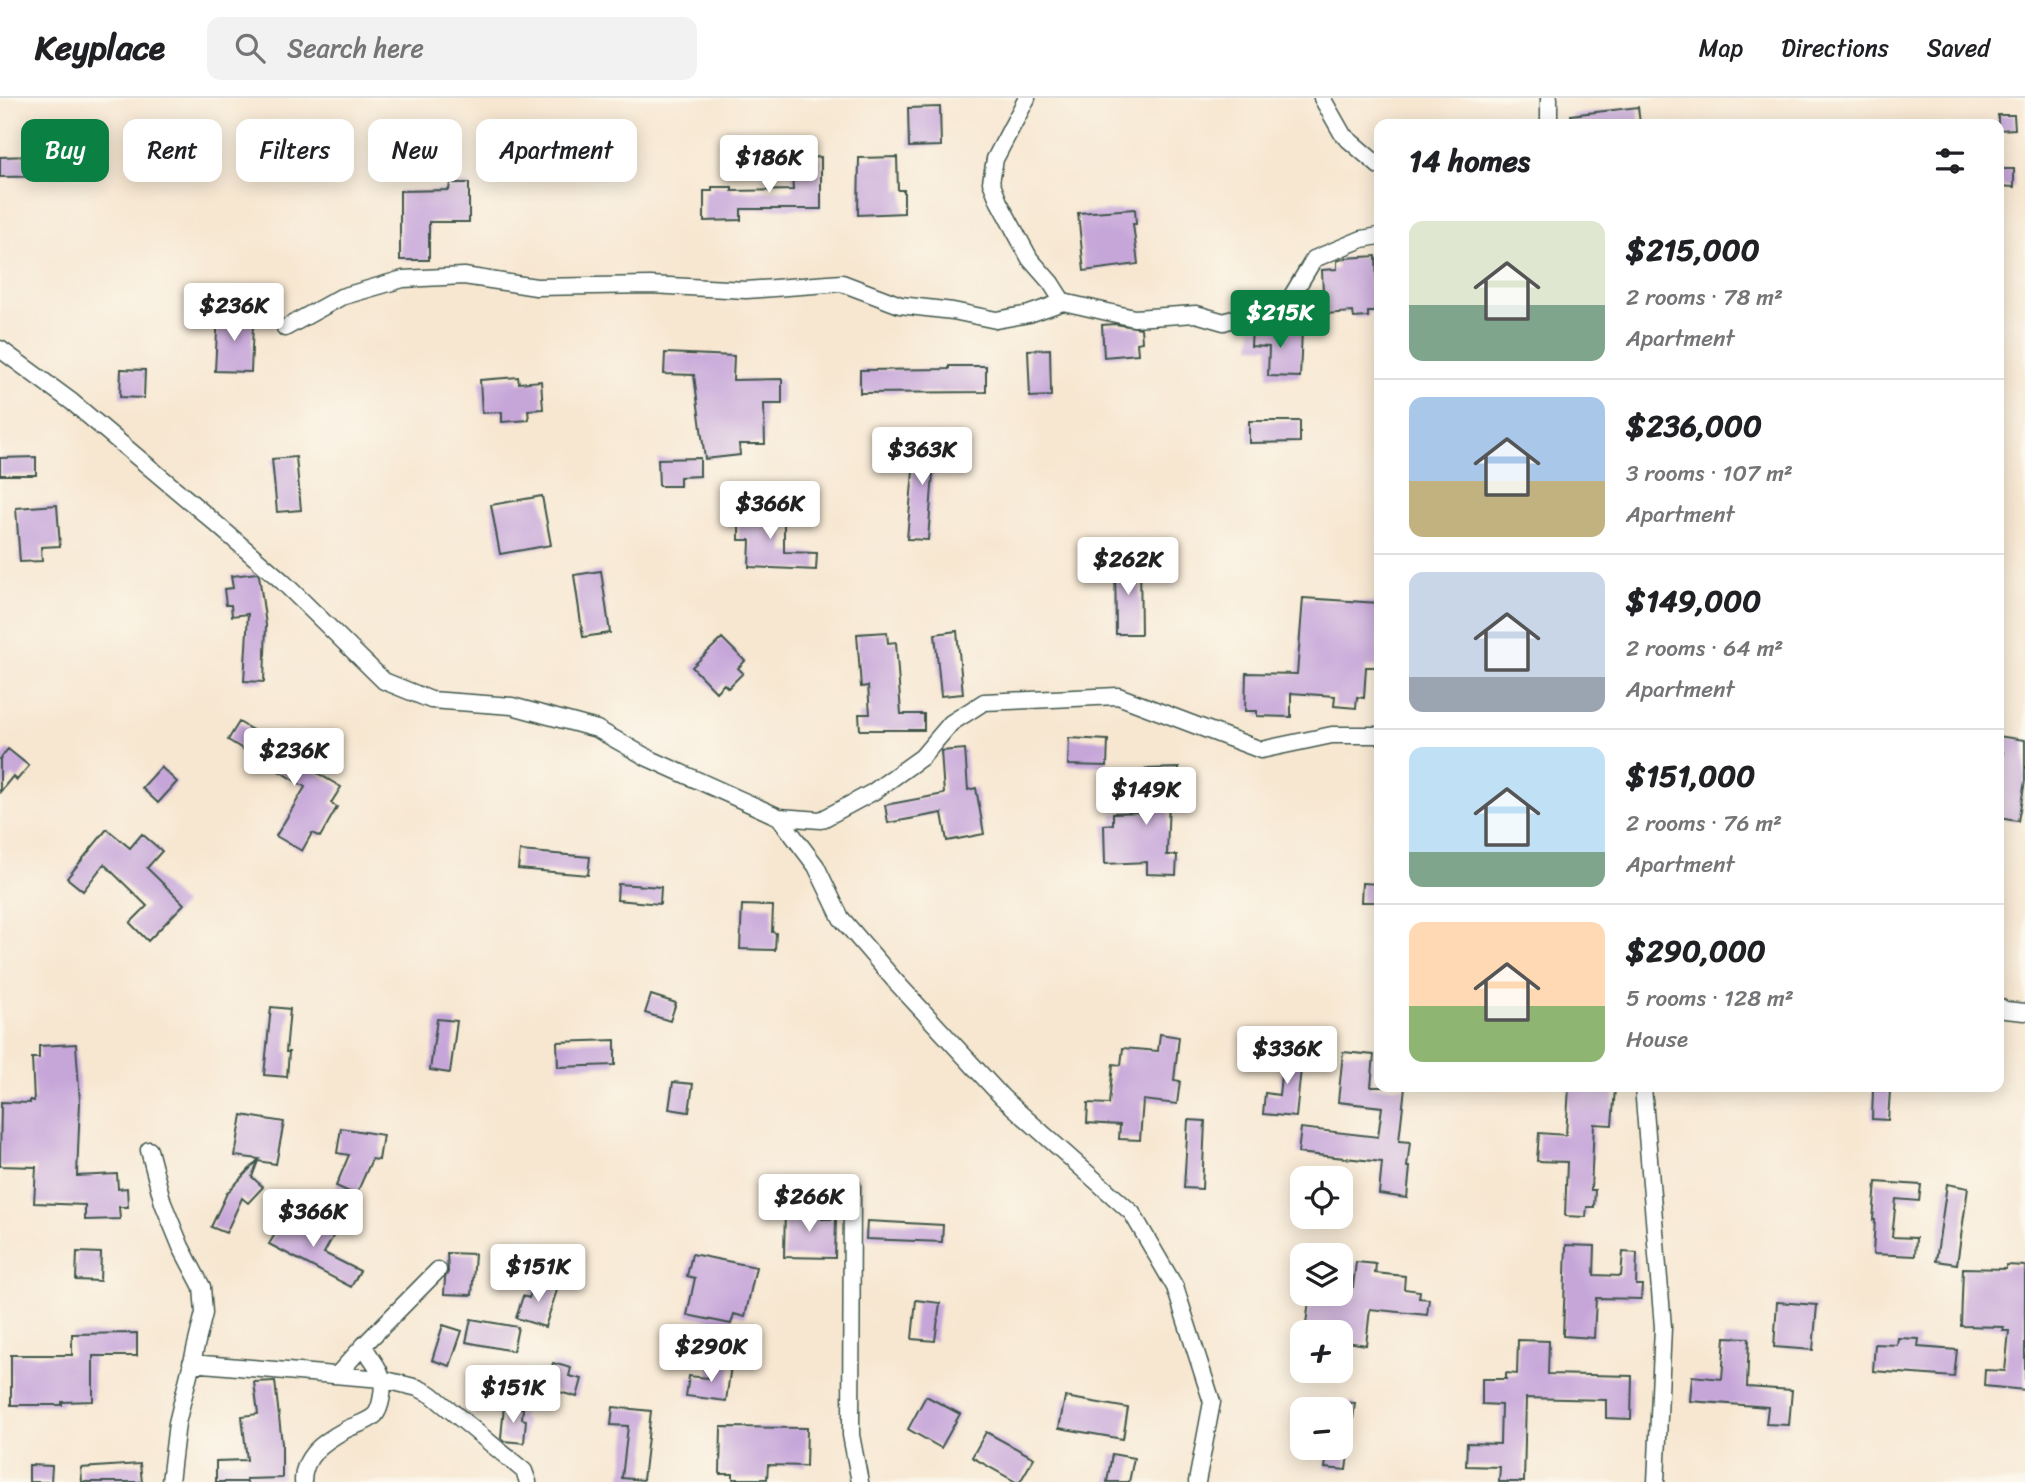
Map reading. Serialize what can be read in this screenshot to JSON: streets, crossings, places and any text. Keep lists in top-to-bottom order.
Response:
{
  "page": {
    "header": "Keyplace",
    "search": "Search here",
    "nav": ["Map", "Directions", "Saved"],
    "chip": [
      "Buy",
      "Rent",
      "Filters",
      "New",
      "Apartment"
    ],
    "heading": "14 homes",
    "price": [
      "$186K",
      "$236K",
      "$215K",
      "$363K",
      "$366K",
      "$262K",
      "$236K",
      "$149K",
      "$336K",
      "$266K",
      "$366K",
      "$151K",
      "$290K",
      "$151K"
    ],
    "list": [
      {
        "name": "$215,000",
        "note": "2 rooms · 78 m² · Apartment"
      },
      {
        "name": "$236,000",
        "note": "3 rooms · 107 m² · Apartment"
      },
      {
        "name": "$149,000",
        "note": "2 rooms · 64 m² · Apartment"
      },
      {
        "name": "$151,000",
        "note": "2 rooms · 76 m² · Apartment"
      },
      {
        "name": "$290,000",
        "note": "5 rooms · 128 m² · House"
      }
    ],
    "map_buttons": ["+", "−"]
  }
}
